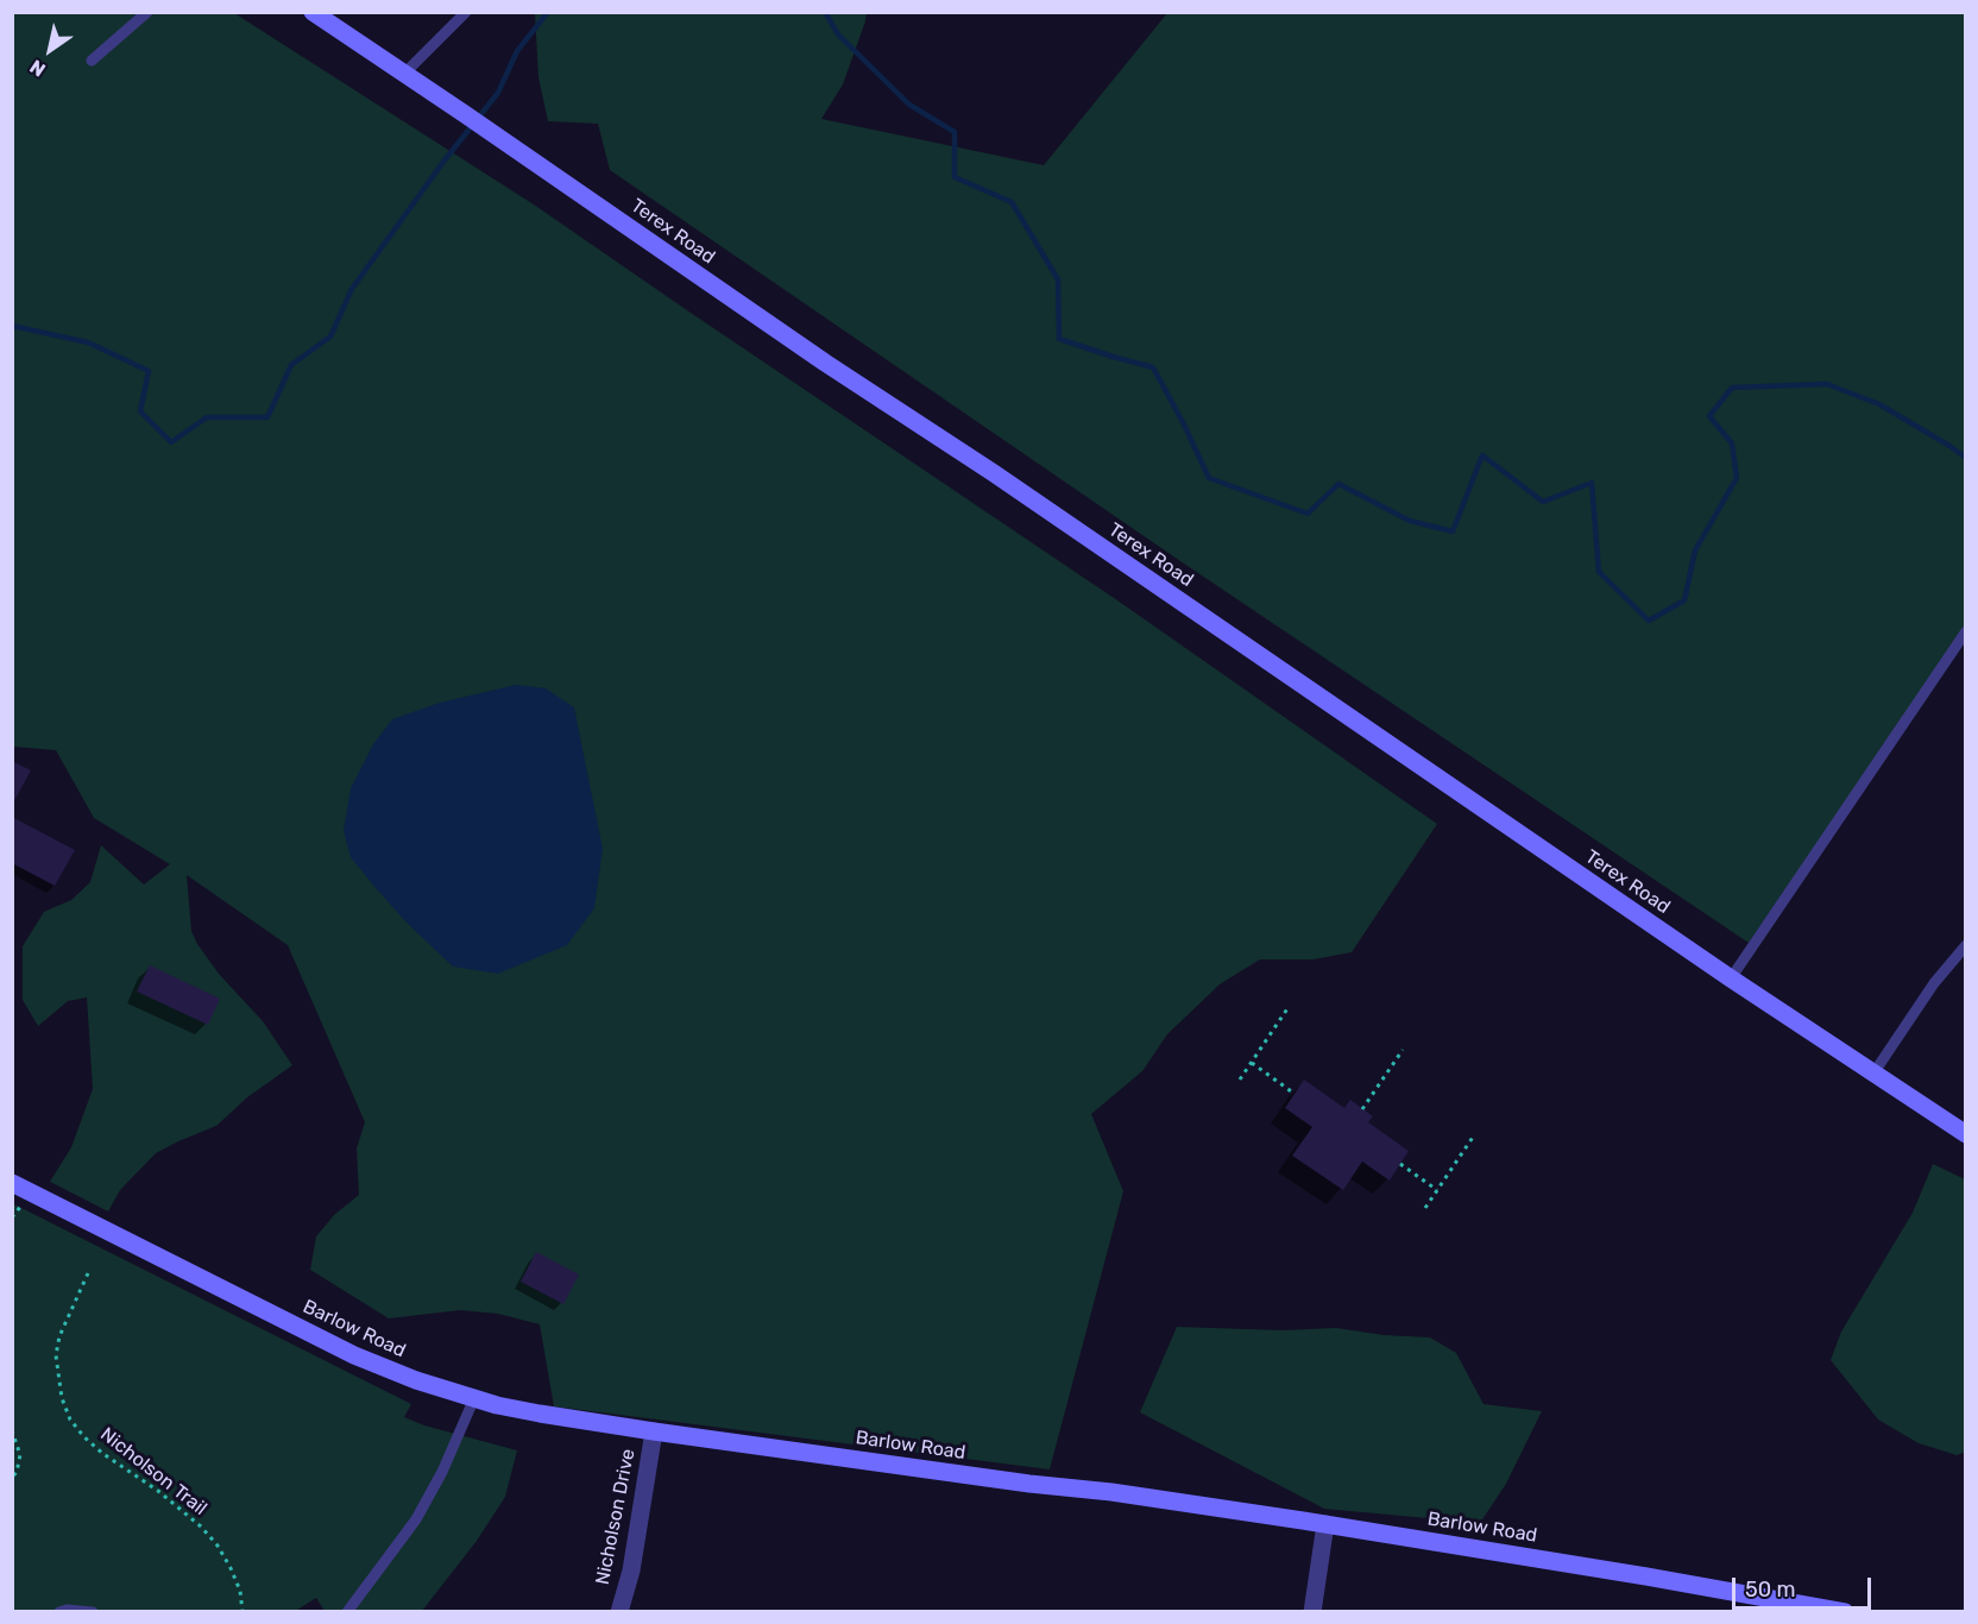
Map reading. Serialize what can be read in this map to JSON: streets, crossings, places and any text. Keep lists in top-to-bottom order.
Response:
{
  "streets": {
    "main road": ["Terex Road", "Barlow Road"],
    "street": ["Nicholson Drive"],
    "path": ["Nicholson Trail"]
  },
  "crossings": [
    ["Barlow Road", "Nicholson Drive"]
  ],
  "scale_bar": "50 m",
  "north": "bottom left"
}
